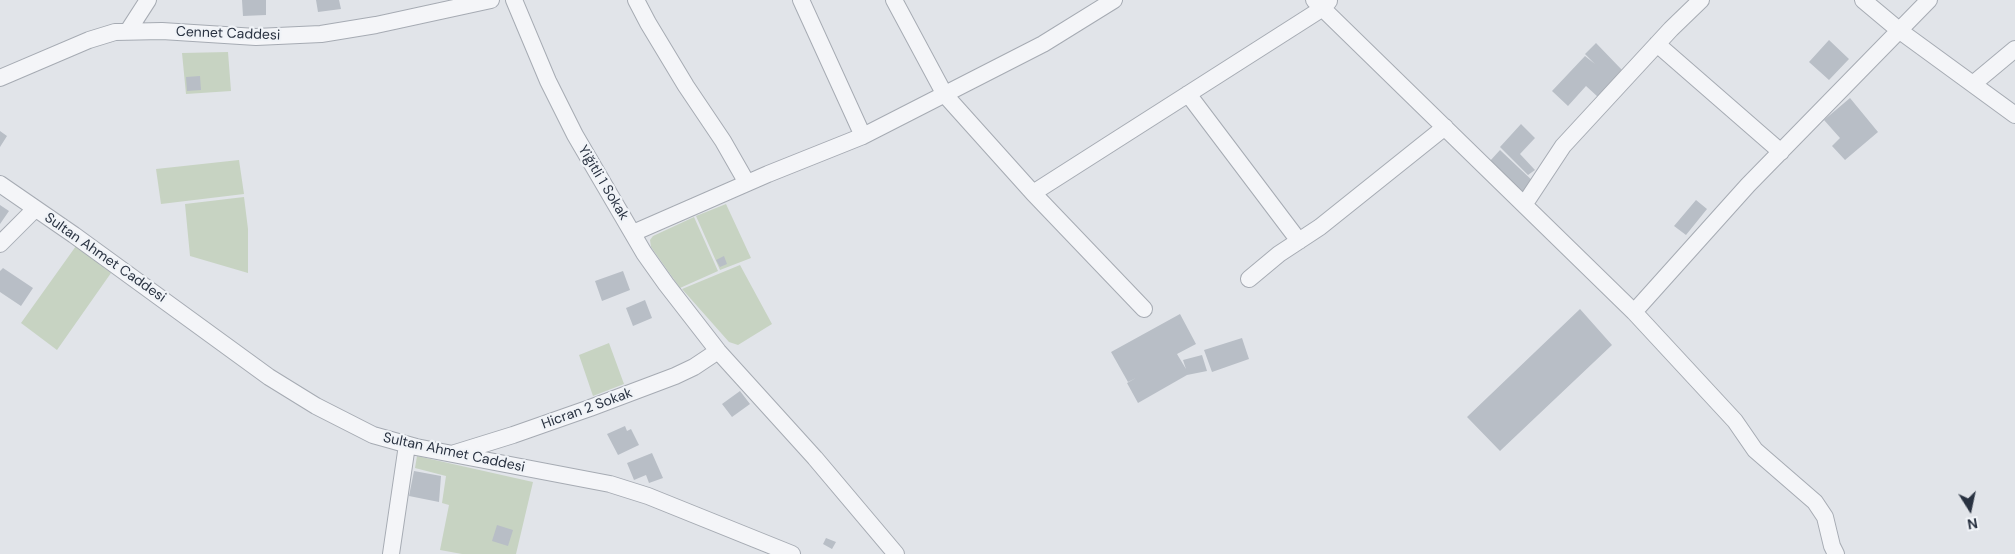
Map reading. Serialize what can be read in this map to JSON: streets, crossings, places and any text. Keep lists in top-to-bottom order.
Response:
{
  "streets": {
    "street": [
      "Cennet Caddesi",
      "Yiğitli 1 Sokak",
      "Sultan Ahmet Caddesi",
      "Hicran 2 Sokak"
    ]
  },
  "crossings": [
    ["Yiğitli 1 Sokak", "Hicran 2 Sokak"],
    ["Sultan Ahmet Caddesi", "Hicran 2 Sokak"]
  ],
  "north": "bottom"
}
